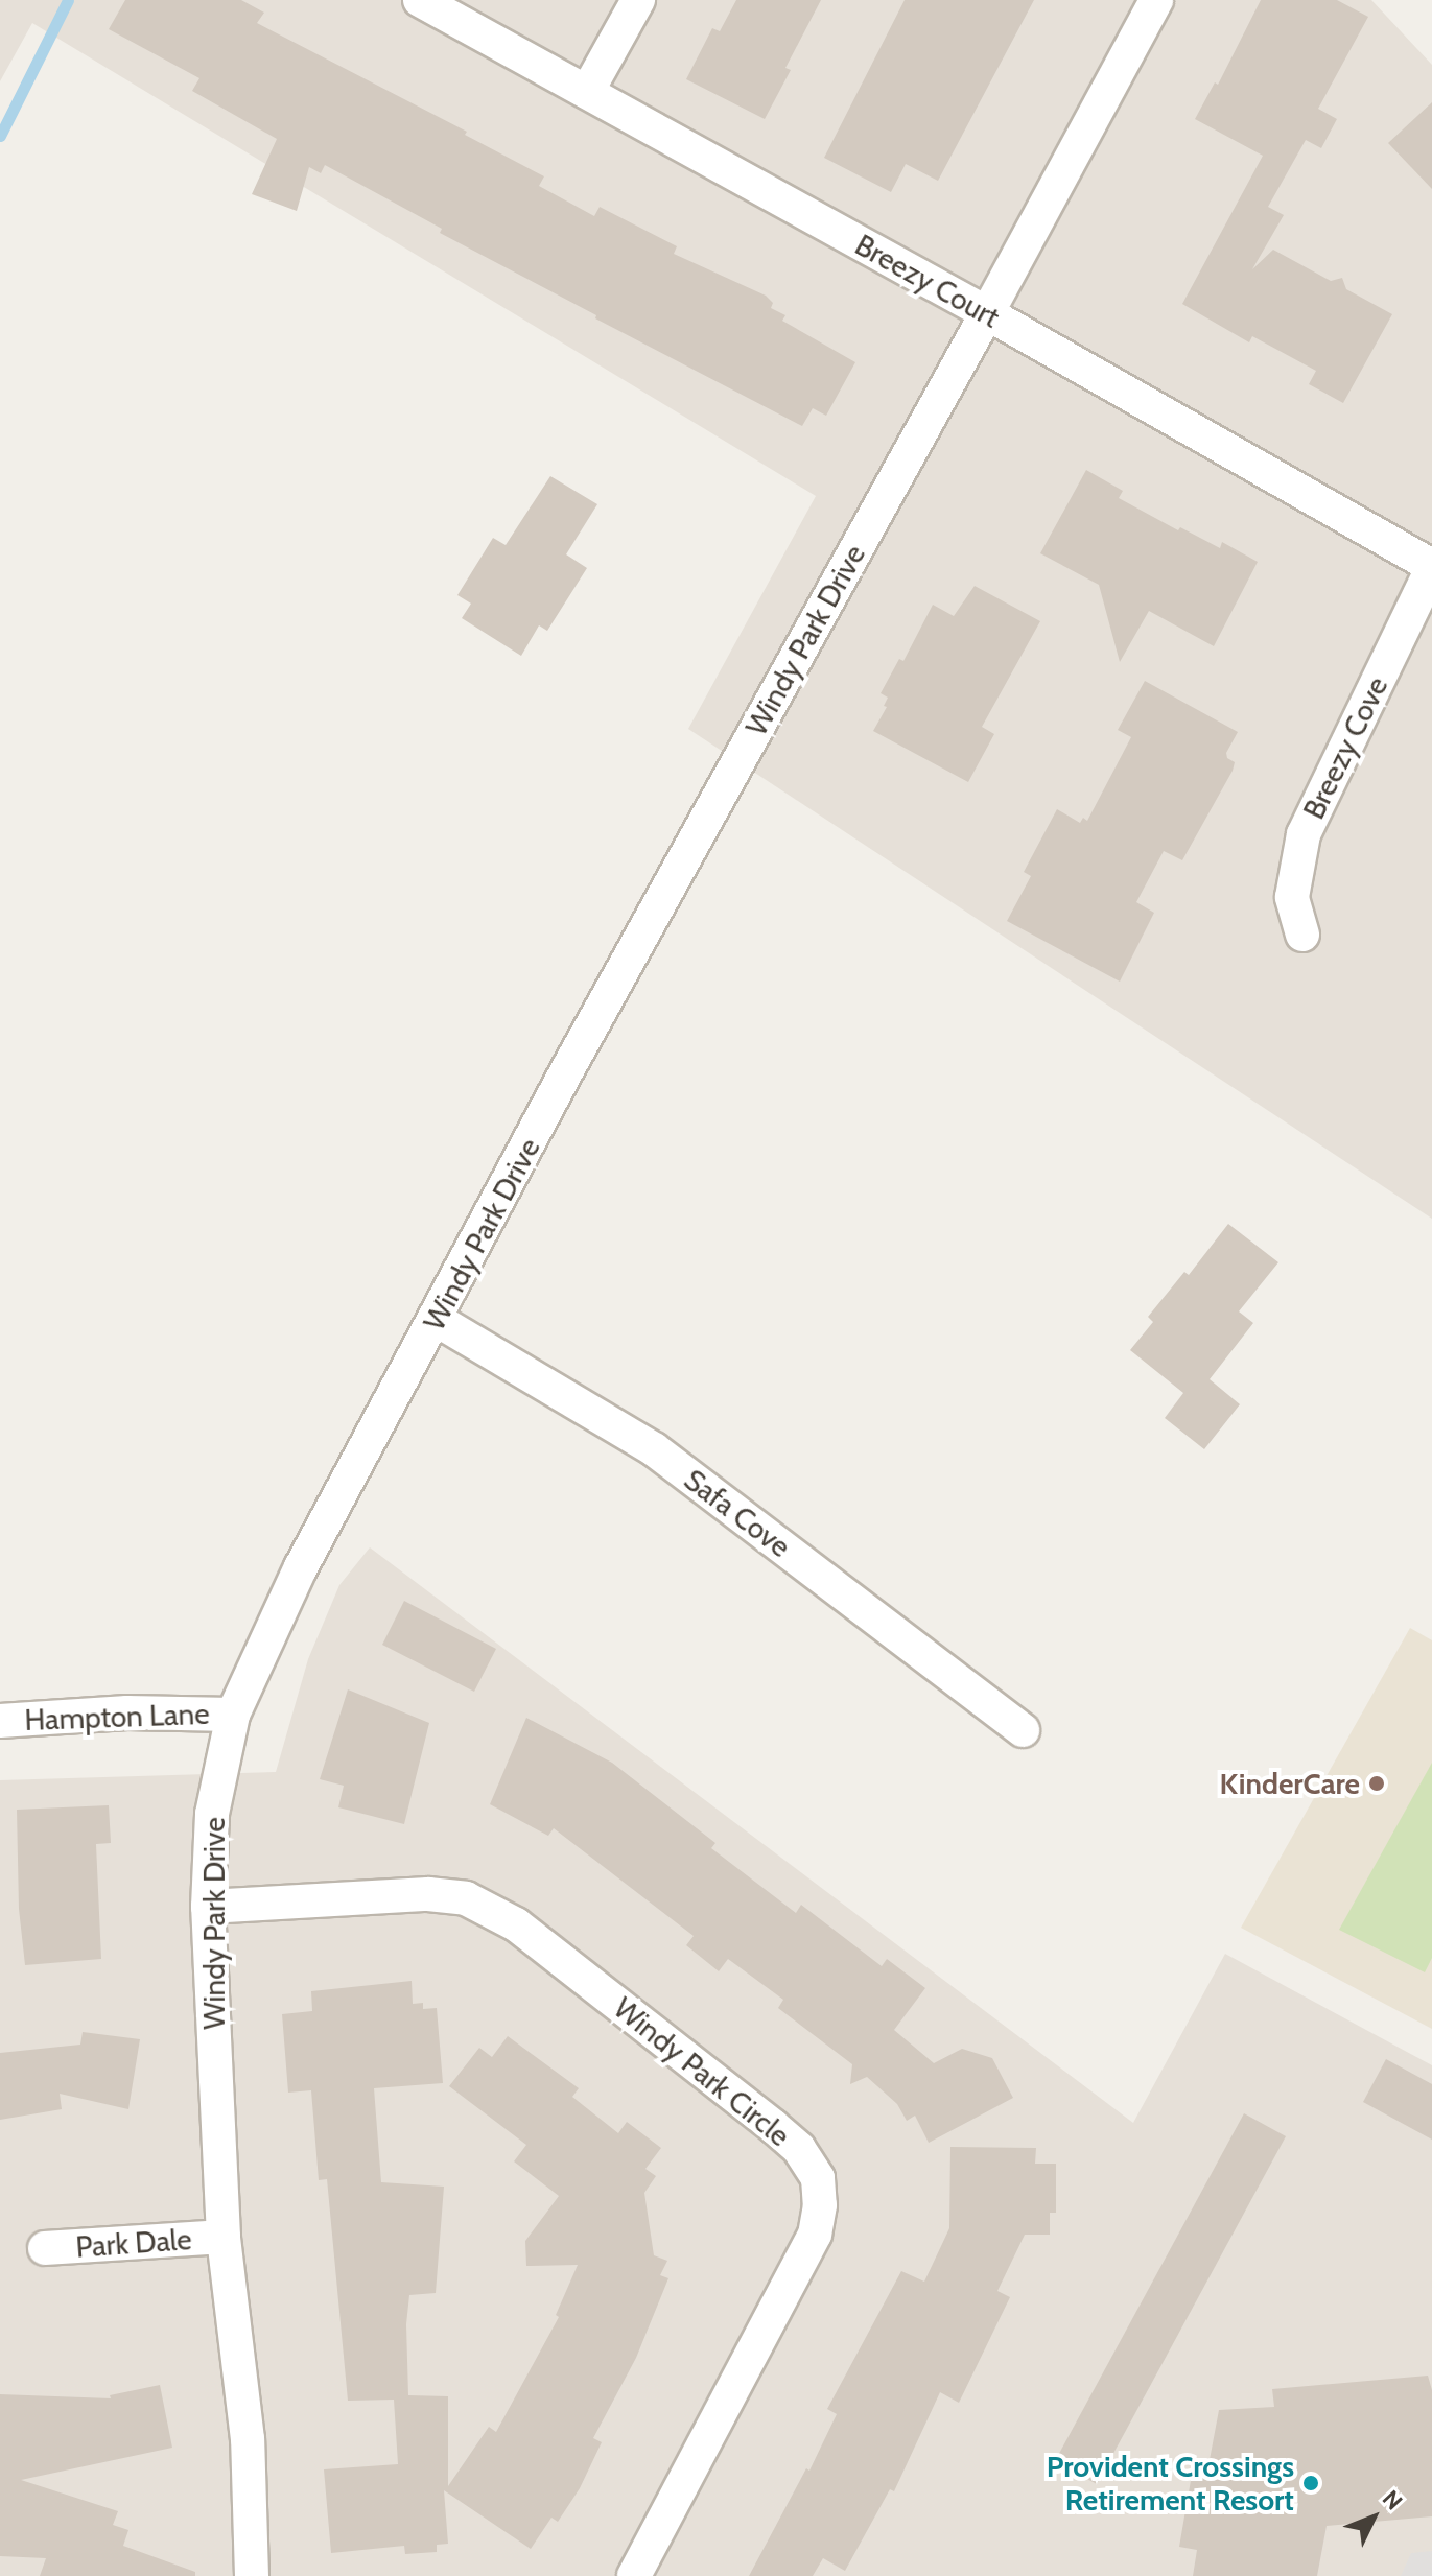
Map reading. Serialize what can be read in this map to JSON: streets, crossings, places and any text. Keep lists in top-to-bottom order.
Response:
{
  "streets": {
    "street": [
      "Breezy Court",
      "Windy Park Drive",
      "Breezy Cove",
      "Safa Cove",
      "Hampton Lane",
      "Windy Park Circle",
      "Park Dale"
    ]
  },
  "crossings": [
    ["Breezy Court", "Windy Park Drive"],
    ["Breezy Court", "Breezy Cove"],
    ["Windy Park Drive", "Safa Cove"],
    ["Windy Park Drive", "Hampton Lane"],
    ["Windy Park Drive", "Windy Park Circle"],
    ["Windy Park Drive", "Park Dale"]
  ],
  "places": ["KinderCare", "Provident Crossings Retirement Resort"],
  "north": "top right"
}
